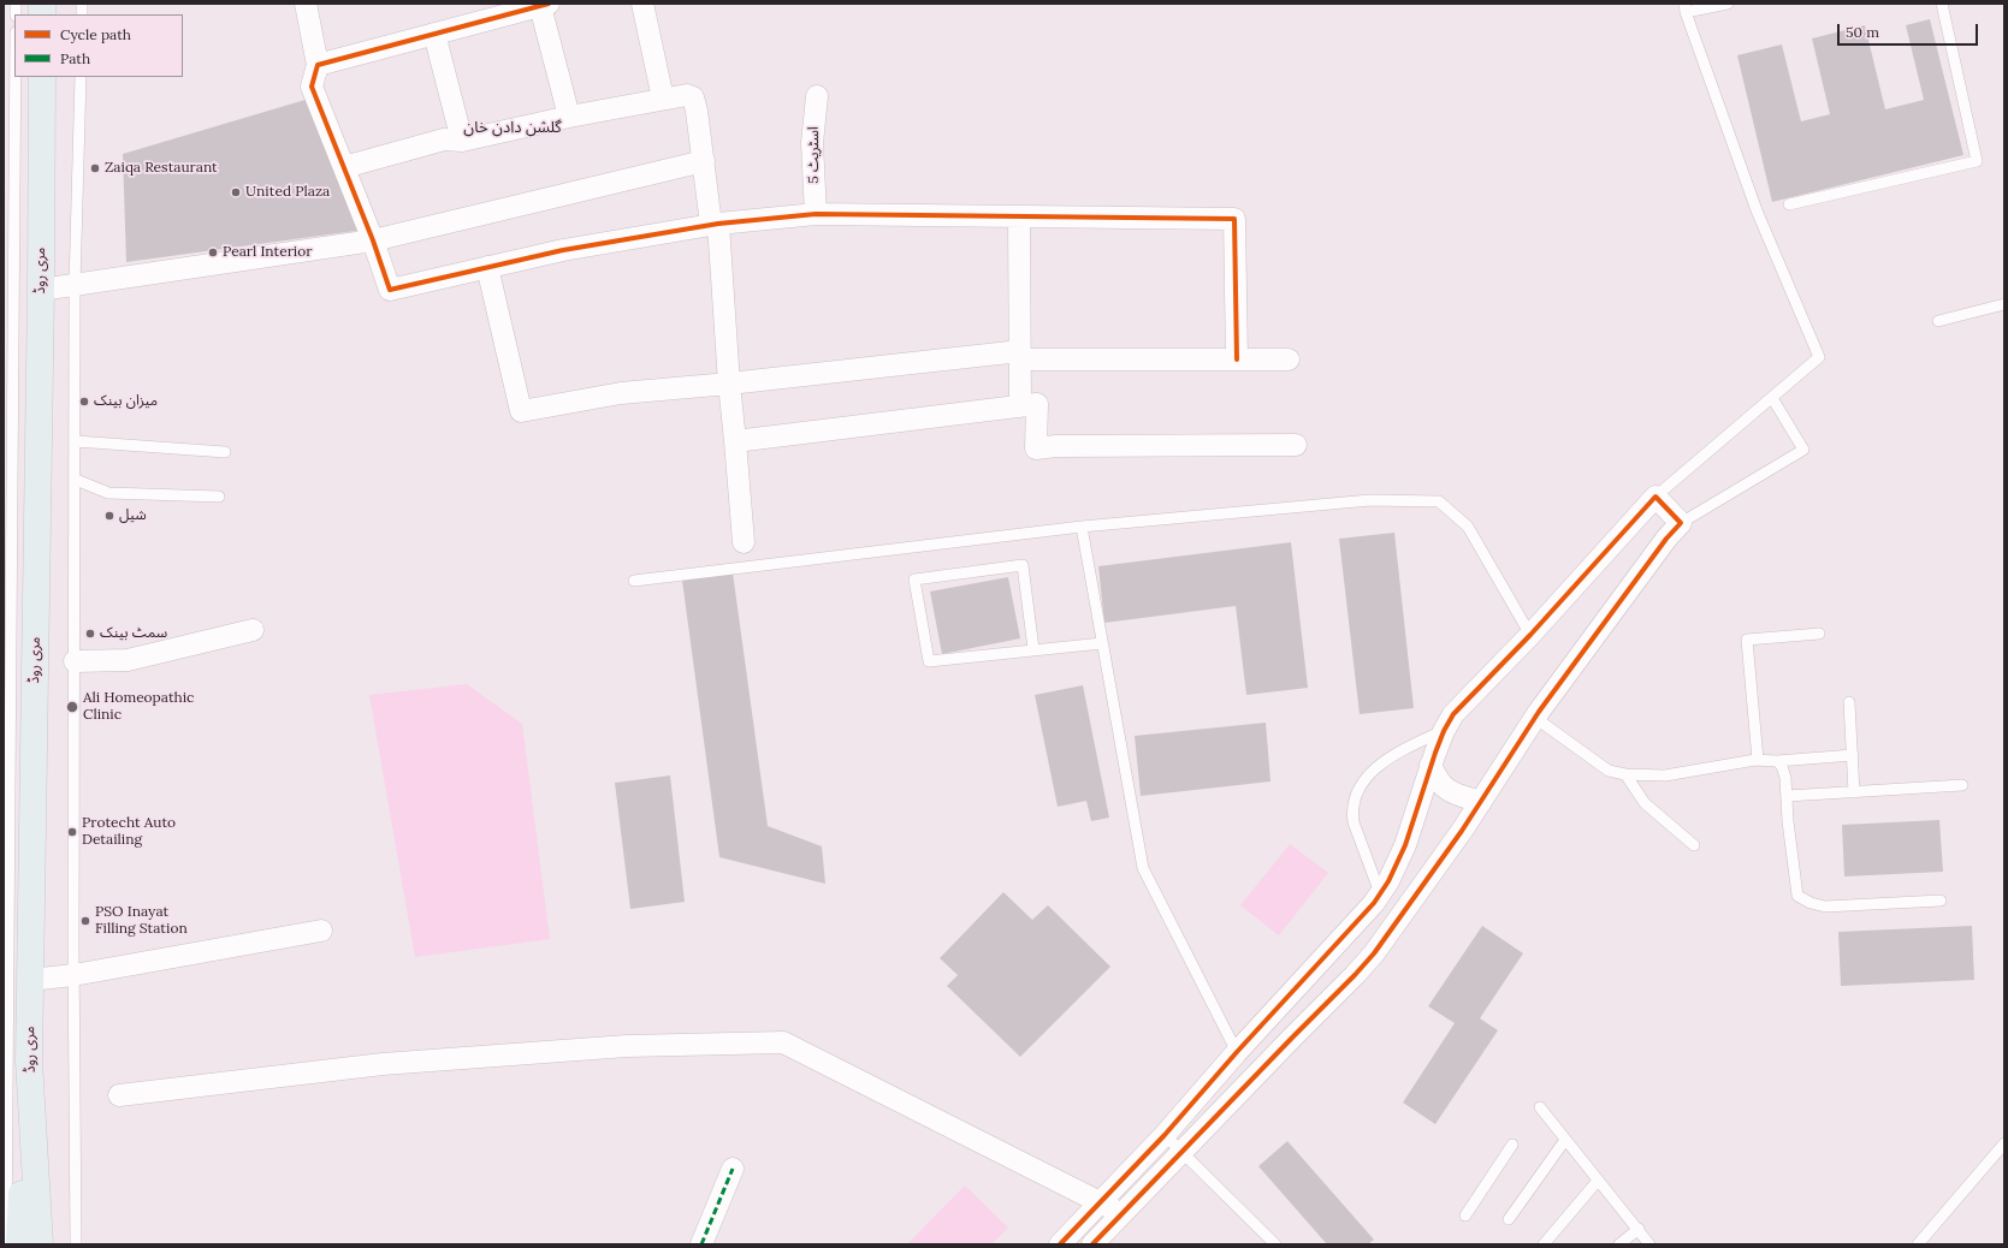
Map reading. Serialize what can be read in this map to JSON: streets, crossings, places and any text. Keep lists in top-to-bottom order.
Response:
{
  "streets": {
    "main road": ["مری روڈ"],
    "street": ["اسٹریٹ 5"]
  },
  "districts": ["گلشن دادن خان"],
  "places": [
    "Zaiqa Restaurant",
    "United Plaza",
    "Pearl Interior",
    "میزان بینک",
    "شیل",
    "سمٹ بینک",
    "Ali Homeopathic Clinic",
    "Protecht Auto Detailing",
    "PSO Inayat Filling Station"
  ],
  "legend": ["Cycle path", "Path"],
  "scale_bar": "50 m"
}
